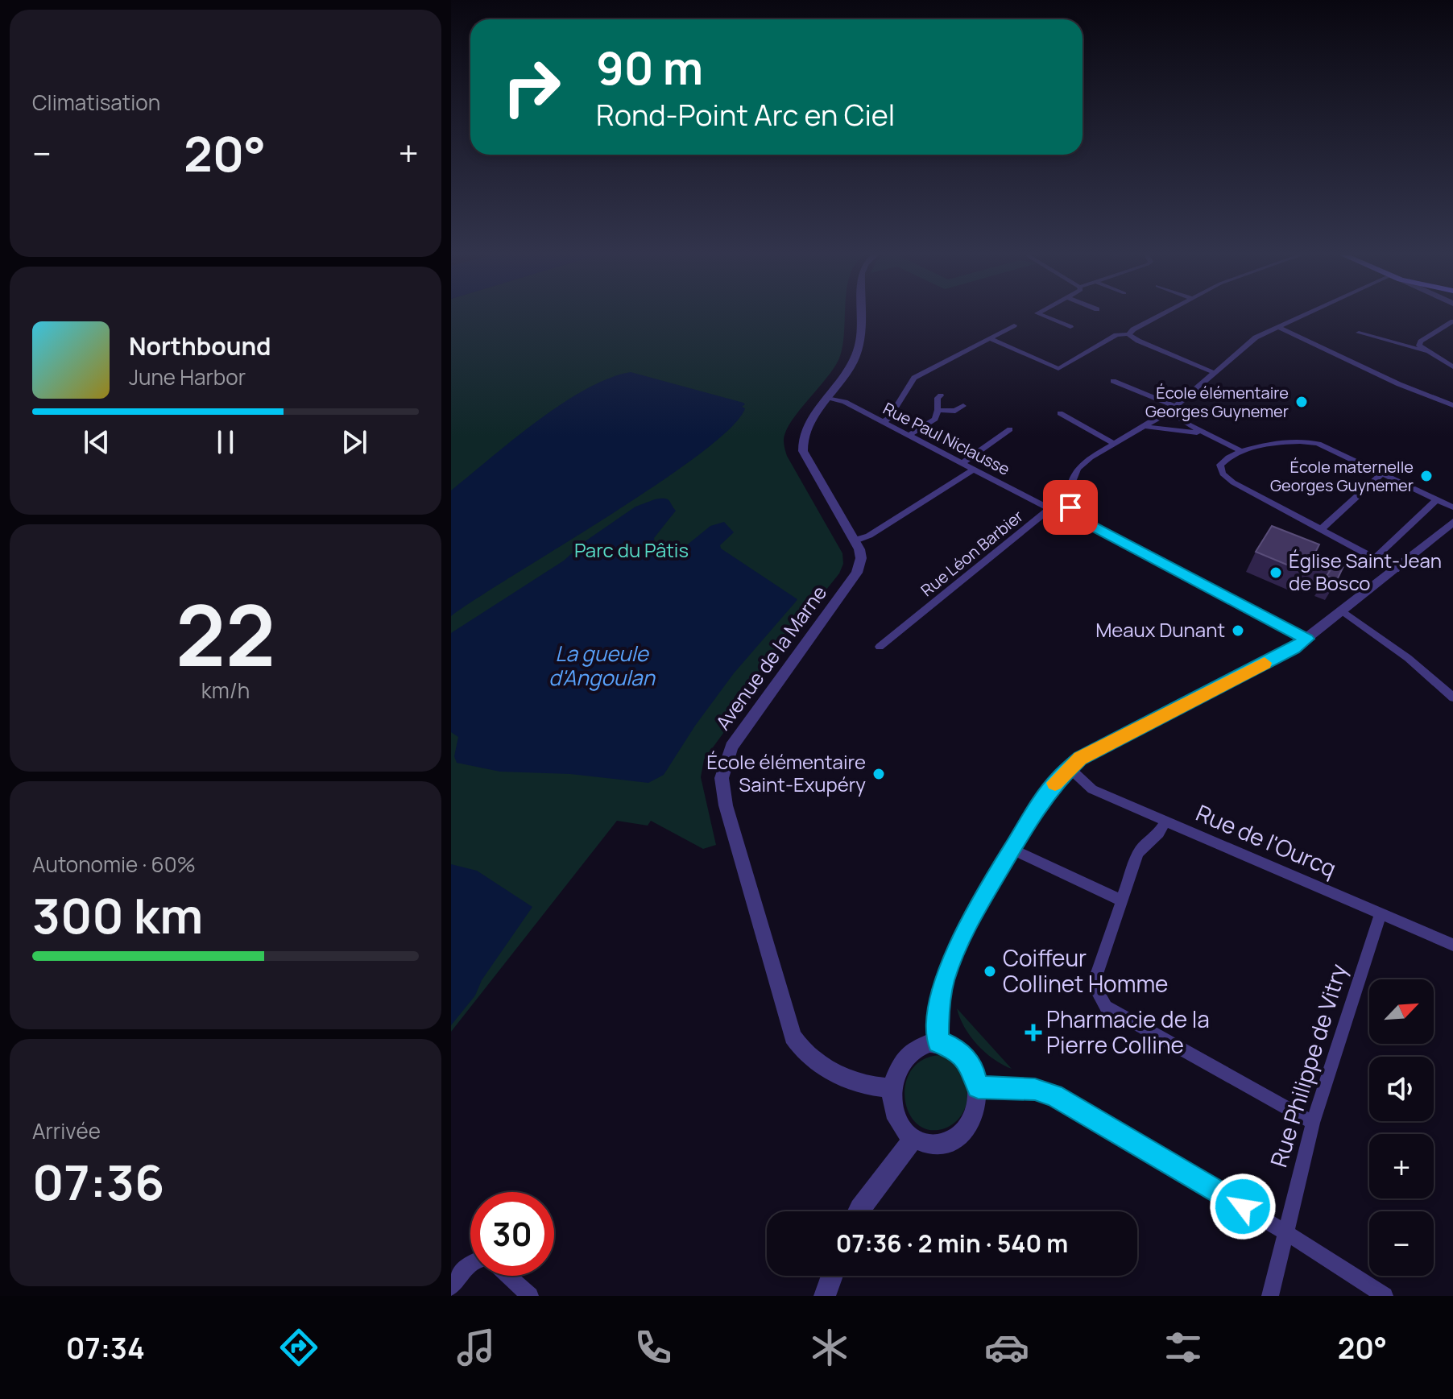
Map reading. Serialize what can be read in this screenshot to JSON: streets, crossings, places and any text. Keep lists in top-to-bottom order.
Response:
{
  "streets": {
    "street": [
      "Rue Paul Niclausse",
      "Rue Léon Barbier",
      "Avenue de la Marne",
      "Rue de l'Ourcq",
      "Rue Philippe de Vitry"
    ]
  },
  "crossings": [
    ["Rue Paul Niclausse", "Rue Léon Barbier"],
    ["Rue Paul Niclausse", "Avenue de la Marne"],
    ["Rue de l'Ourcq", "Rue Philippe de Vitry"]
  ],
  "water": ["La gueule d'Angoulan"],
  "parks": ["Parc du Pâtis"],
  "places": {
    "other": [
      "École élémentaire Georges Guynemer",
      "École maternelle Georges Guynemer",
      "Église Saint-Jean de Bosco",
      "Meaux Dunant",
      "École élémentaire Saint-Exupéry",
      "Coiffeur Collinet Homme"
    ],
    "health": ["Pharmacie de la Pierre Colline"]
  },
  "north": "top right",
  "page": {
    "tile": [
      "Climatisation",
      ["22", "km/h"],
      ["Autonomie · 60%", "300 km"],
      ["Arrivée", "07:36"]
    ],
    "turn": ["90 m", "Rond-Point Arc en Ciel"],
    "heat": ["−", "20°", "+"],
    "song": ["Northbound", "June Harbor"],
    "map_buttons": ["+", "−"],
    "limit": "30",
    "trip": "07:36 · 2 min · 540 m",
    "tabs": ["07:34", "20°"]
  }
}
